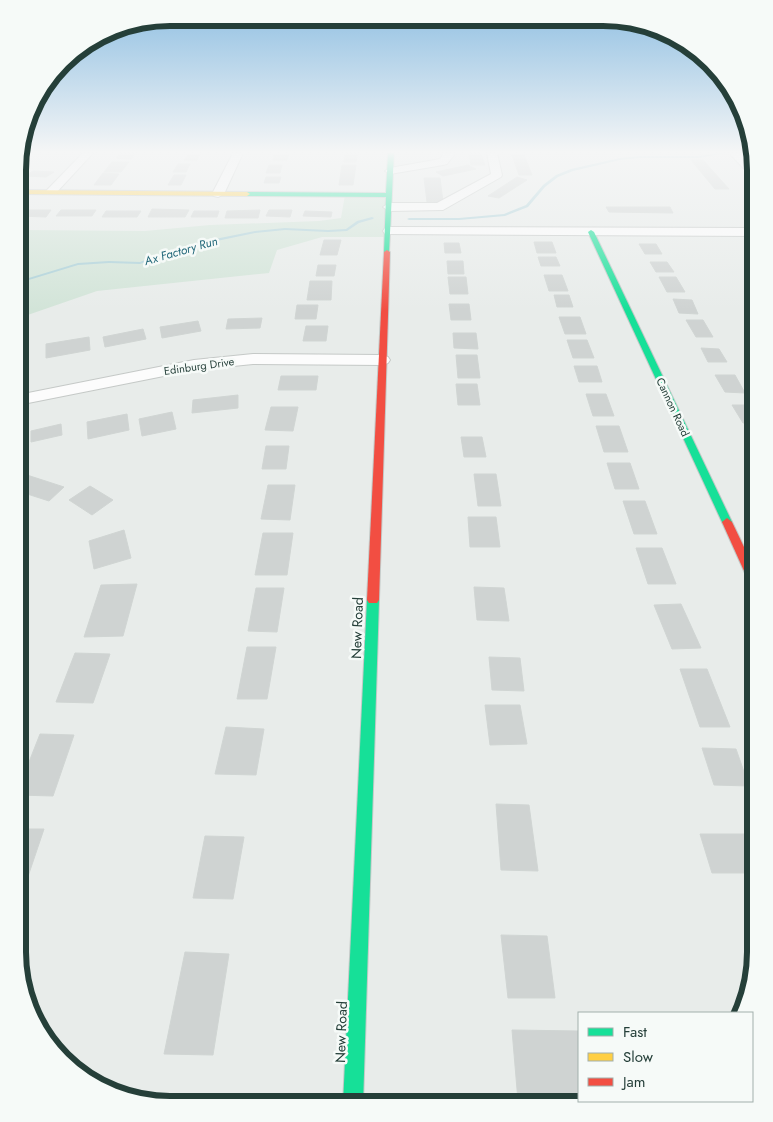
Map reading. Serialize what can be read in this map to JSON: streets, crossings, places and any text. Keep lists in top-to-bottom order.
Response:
{
  "streets": {
    "street": ["Edinburg Drive", "Cannon Road", "New Road"]
  },
  "crossings": [
    ["Edinburg Drive", "New Road"]
  ],
  "water": ["Ax Factory Run"],
  "legend": ["Fast", "Slow", "Jam"]
}
